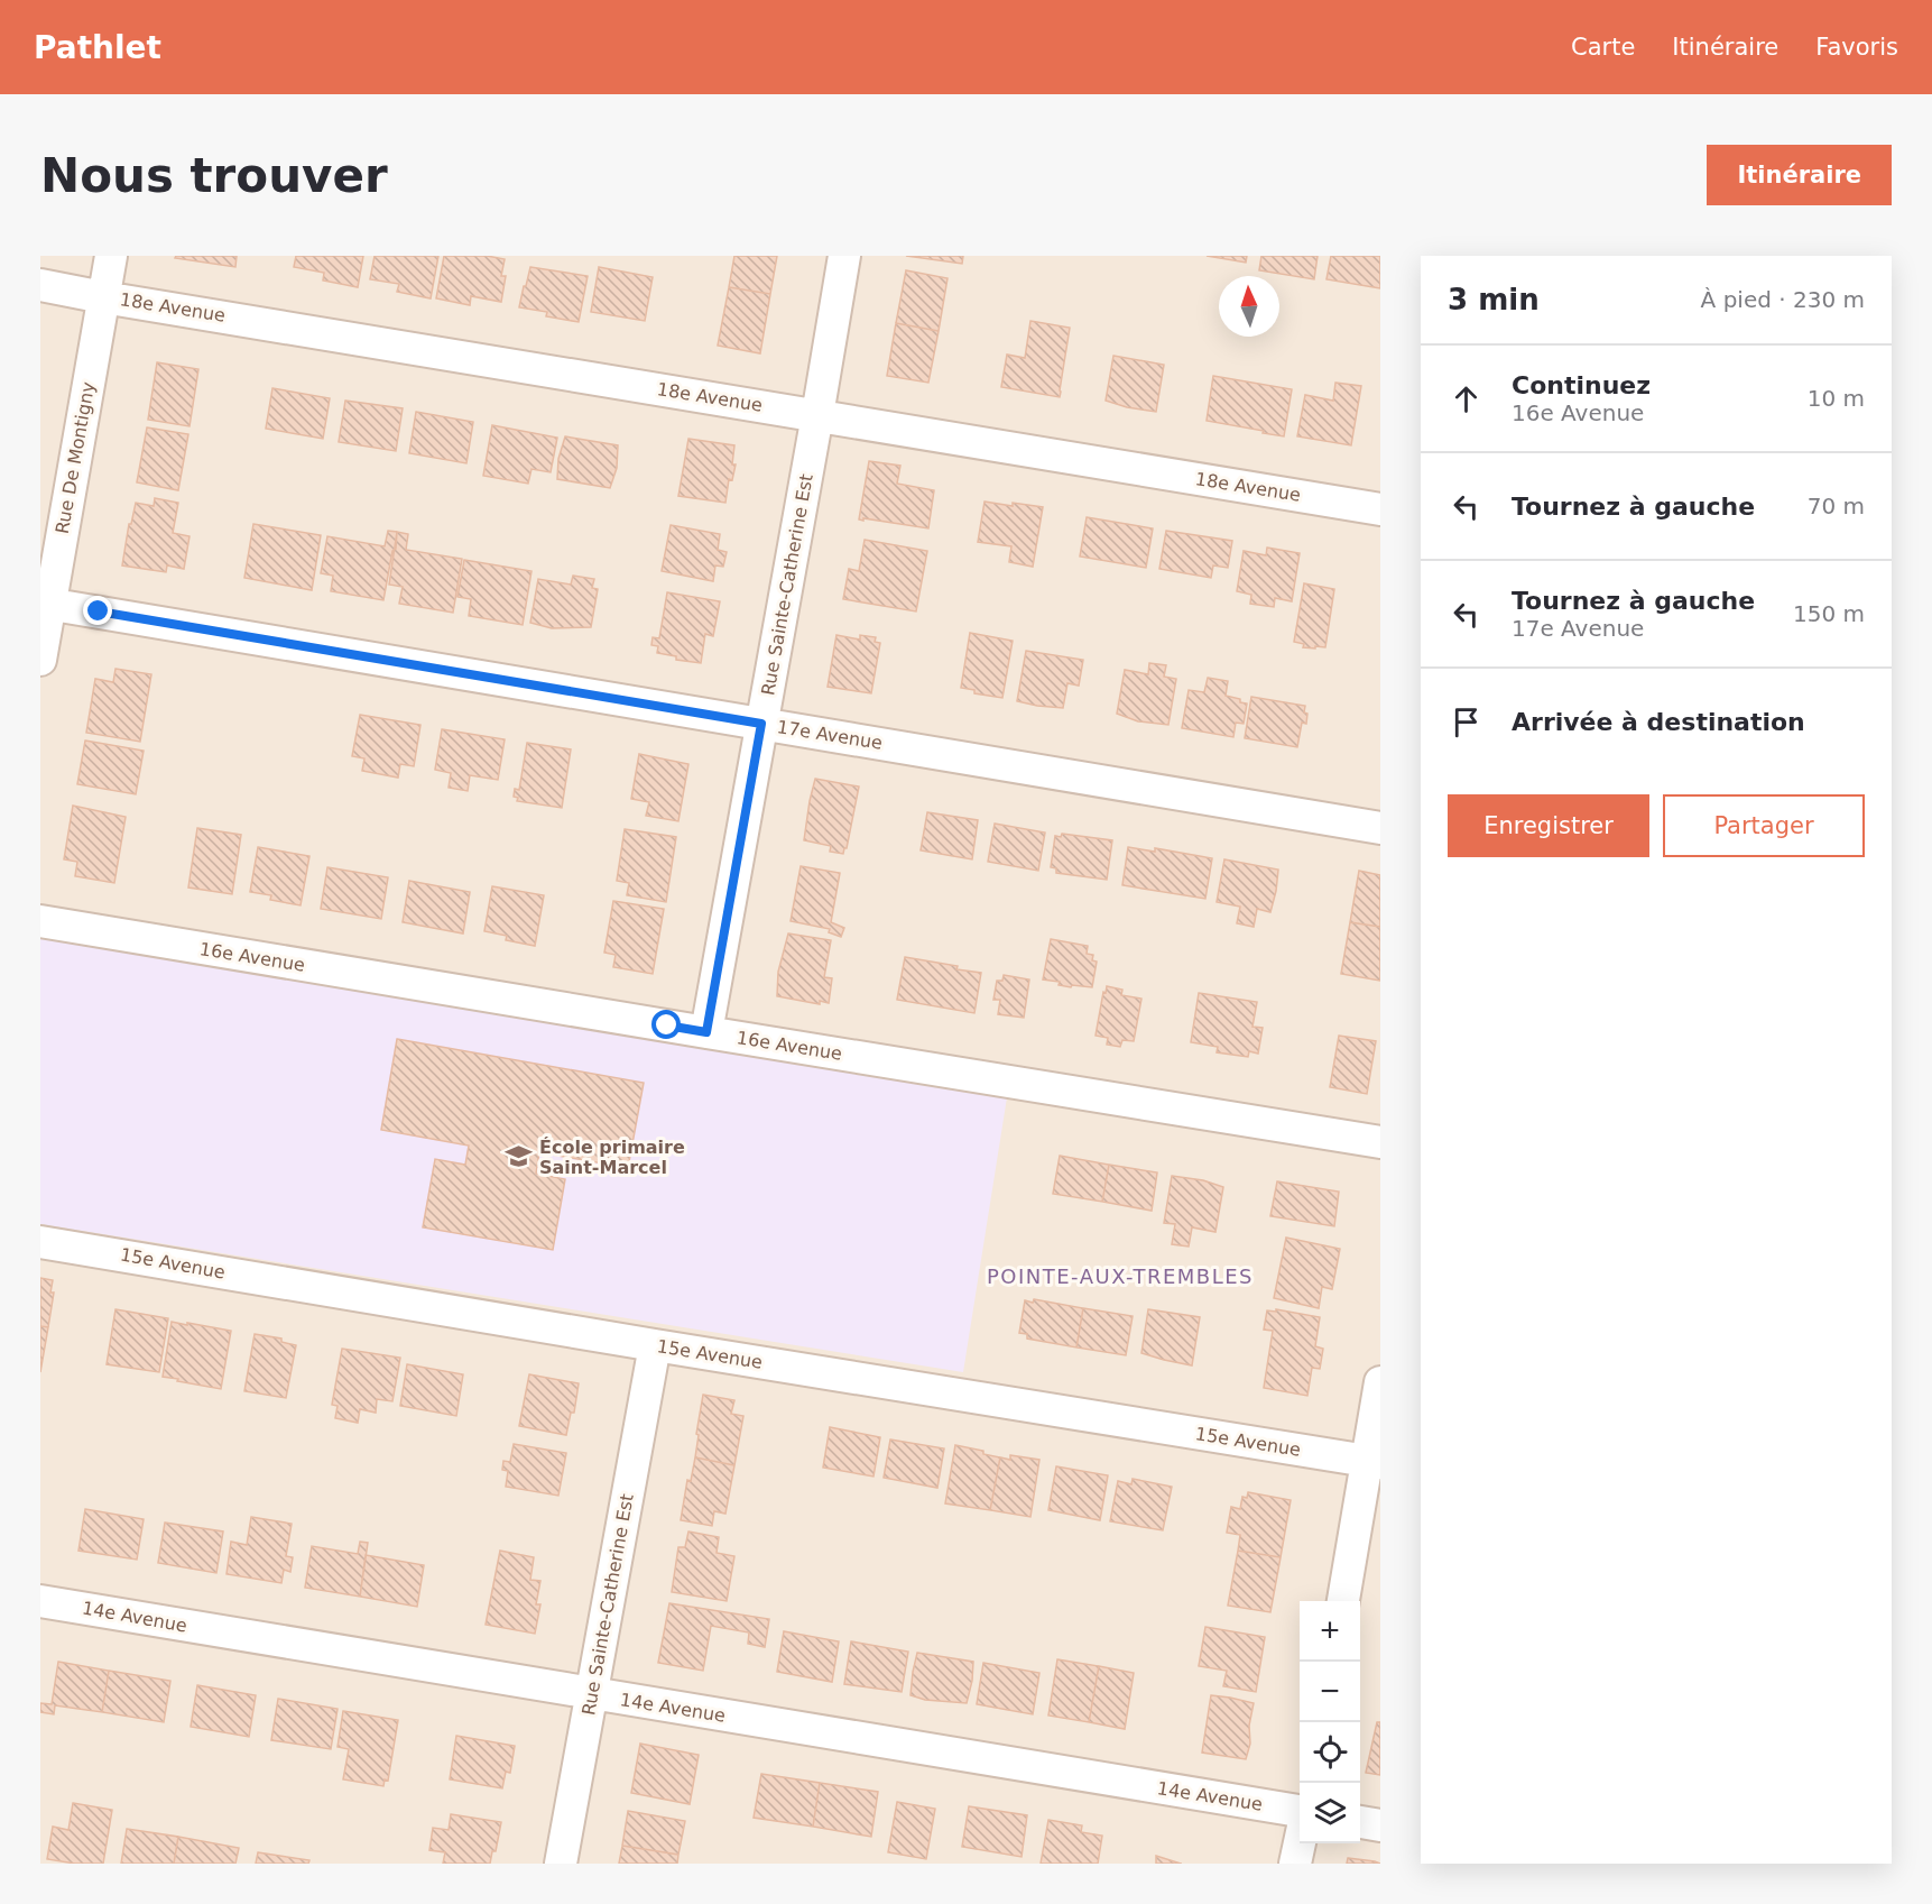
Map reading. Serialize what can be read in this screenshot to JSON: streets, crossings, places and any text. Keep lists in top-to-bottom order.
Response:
{
  "streets": {
    "street": [
      "18e Avenue",
      "Rue De Montigny",
      "Rue Sainte-Catherine Est",
      "17e Avenue",
      "16e Avenue",
      "15e Avenue",
      "14e Avenue"
    ]
  },
  "crossings": [
    ["18e Avenue", "Rue De Montigny"],
    ["18e Avenue", "Rue Sainte-Catherine Est"],
    ["Rue De Montigny", "17e Avenue"],
    ["Rue Sainte-Catherine Est", "17e Avenue"],
    ["Rue Sainte-Catherine Est", "16e Avenue"],
    ["Rue Sainte-Catherine Est", "15e Avenue"],
    ["Rue Sainte-Catherine Est", "14e Avenue"]
  ],
  "districts": ["POINTE-AUX-TREMBLES"],
  "places": {
    "school or university": ["École primaire Saint-Marcel"]
  },
  "north": "top",
  "page": {
    "header": "Pathlet",
    "nav": ["Carte", "Itinéraire", "Favoris"],
    "buttons": [
      "Itinéraire",
      ["Enregistrer", "Partager"]
    ],
    "title": "Nous trouver",
    "heading": ["3 min", "À pied · 230 m"],
    "list": [
      ["Continuez", "16e Avenue", "10 m"],
      ["Tournez à gauche", "70 m"],
      ["Tournez à gauche", "17e Avenue", "150 m"],
      "Arrivée à destination"
    ],
    "map_buttons": ["+", "−"]
  }
}
